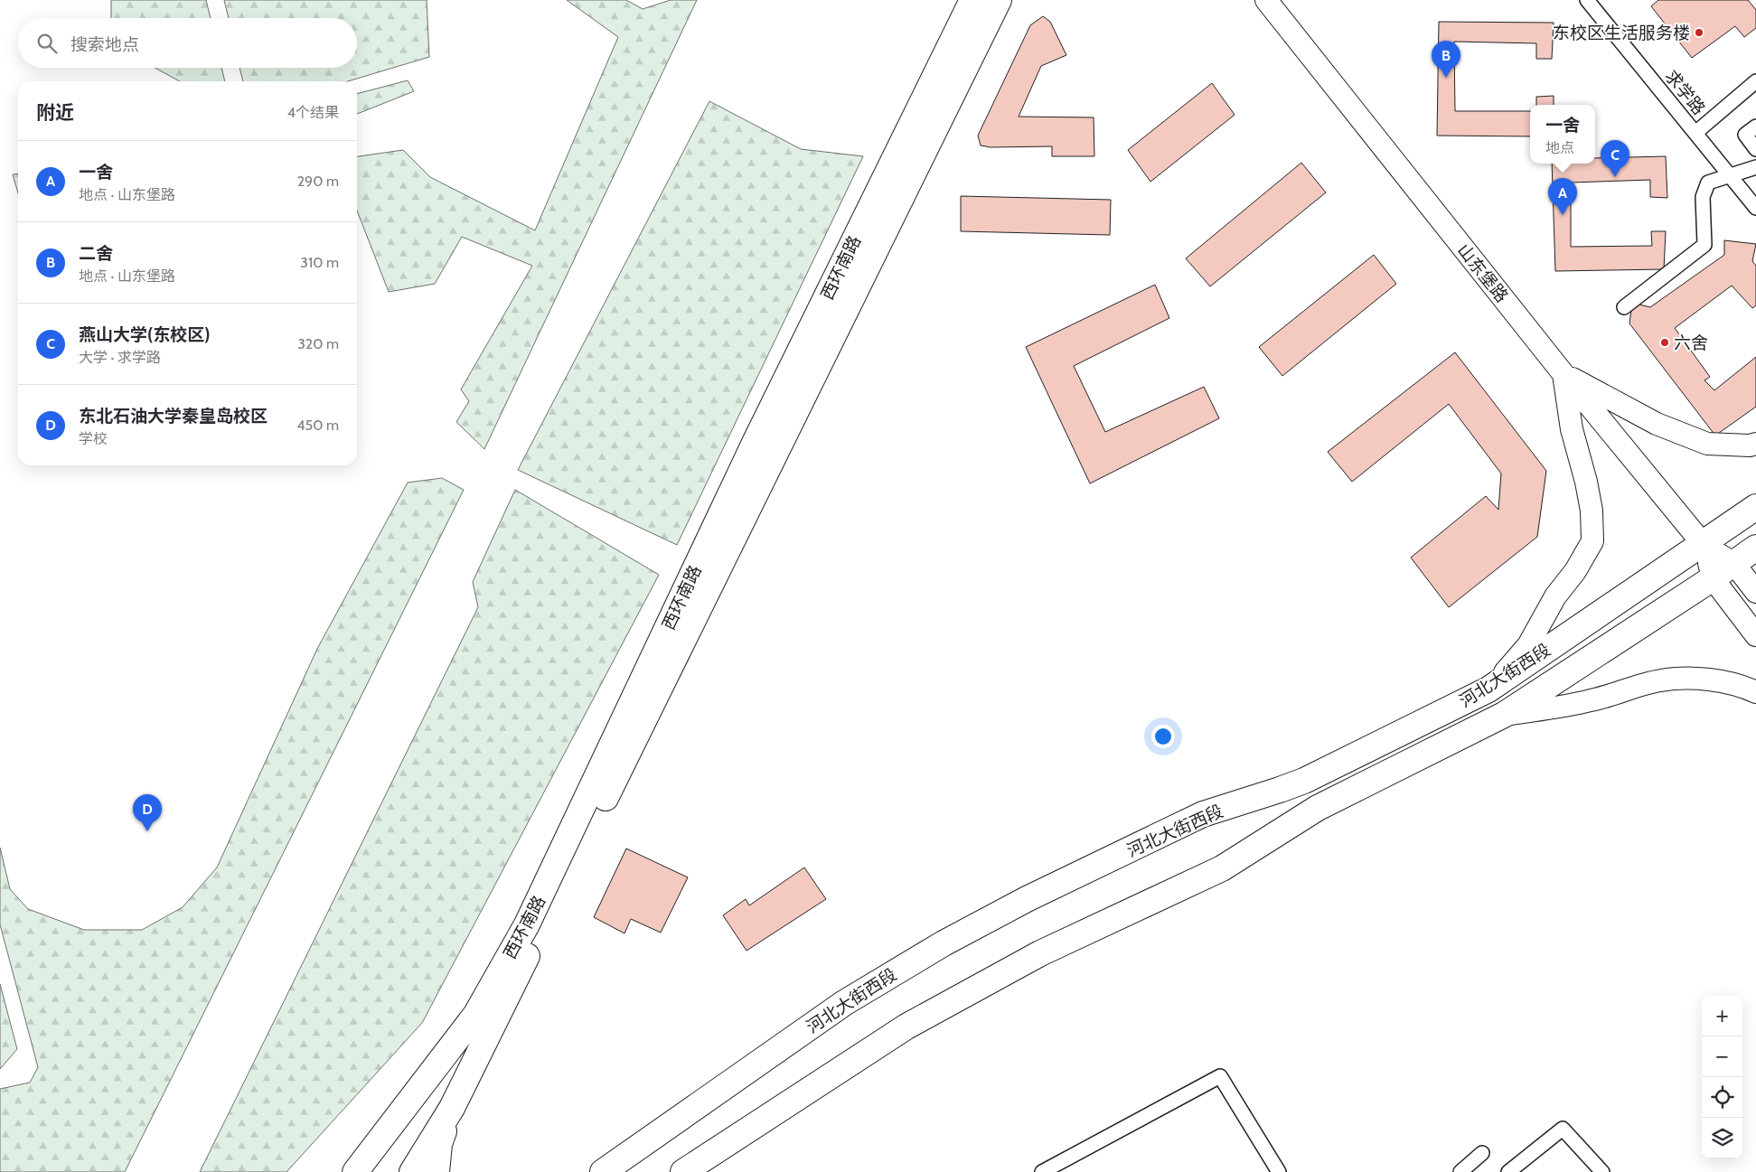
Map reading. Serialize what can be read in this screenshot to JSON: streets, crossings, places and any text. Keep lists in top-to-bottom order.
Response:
{
  "streets": {
    "highway": ["西环南路", "河北大街西段"],
    "main road": ["山东堡路"],
    "street": ["求学路"]
  },
  "crossings": [
    ["山东堡路", "河北大街西段"]
  ],
  "places": ["东校区生活服务楼", "六舍"],
  "page": {
    "search": "搜索地点",
    "pins": [
      "B",
      "C",
      "A",
      "D"
    ],
    "heading": ["附近", "4个结果"],
    "popup": ["一舍", "地点"],
    "list": [
      {
        "mark": "A",
        "name": "一舍",
        "note": "地点 · 山东堡路",
        "value": "290 m"
      },
      {
        "mark": "B",
        "name": "二舍",
        "note": "地点 · 山东堡路",
        "value": "310 m"
      },
      {
        "mark": "C",
        "name": "燕山大学(东校区)",
        "note": "大学 · 求学路",
        "value": "320 m"
      },
      {
        "mark": "D",
        "name": "东北石油大学秦皇岛校区",
        "note": "学校",
        "value": "450 m"
      }
    ],
    "map_buttons": ["+", "−"]
  }
}
